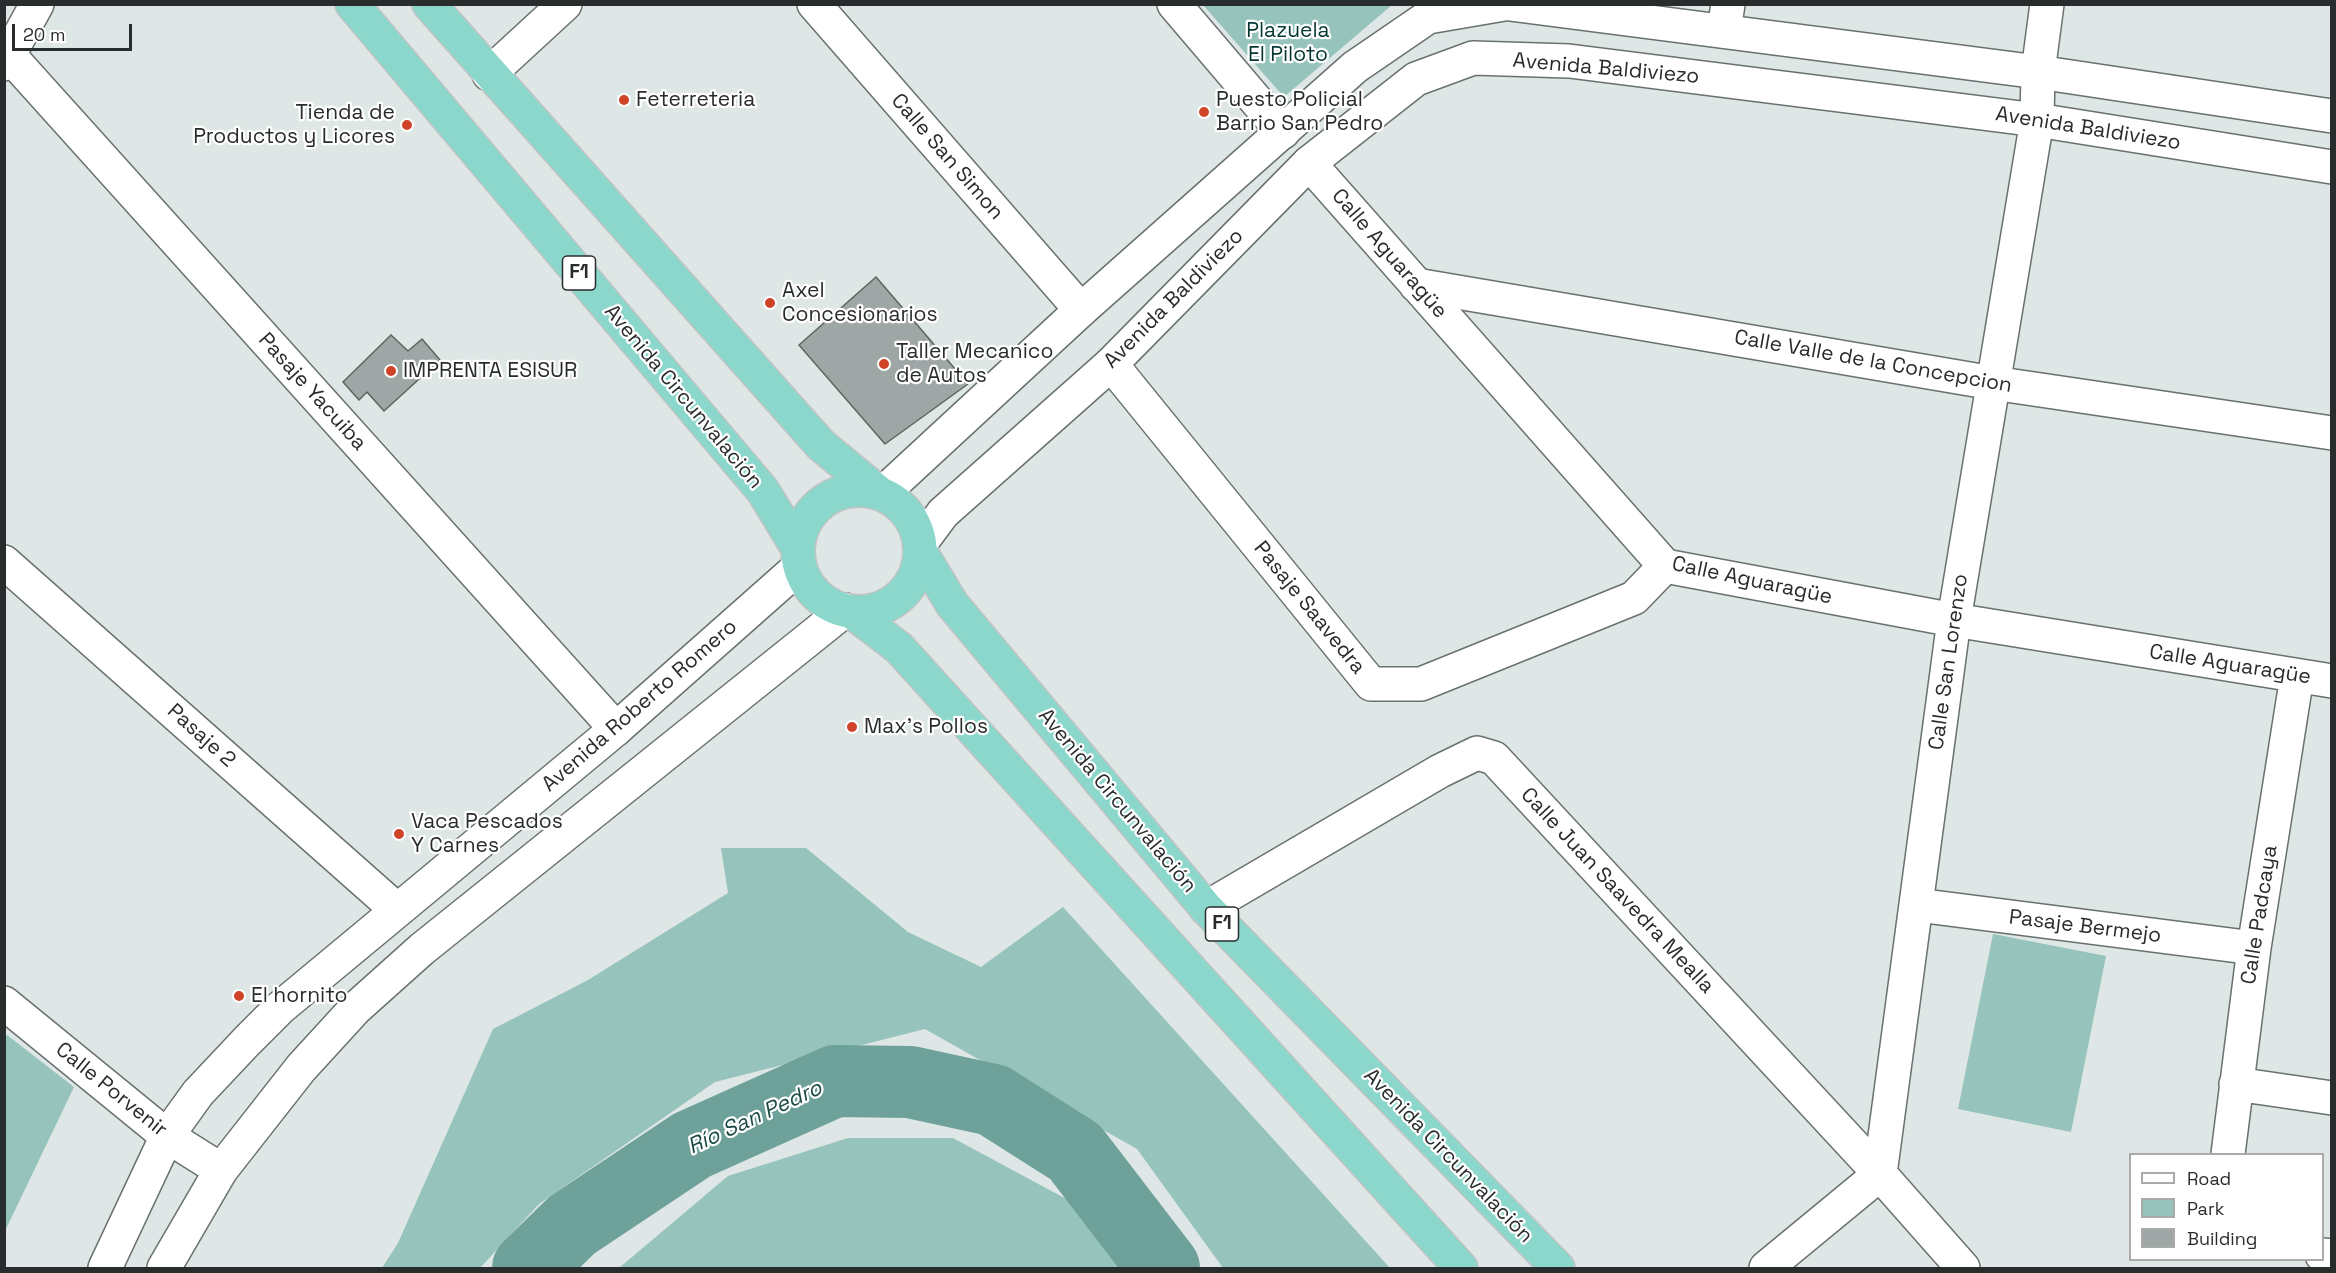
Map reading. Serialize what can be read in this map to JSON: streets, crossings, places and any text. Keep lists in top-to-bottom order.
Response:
{
  "streets": {
    "highway": ["F1", "Avenida Circunvalación"],
    "street": [
      "Avenida Baldiviezo",
      "Calle San Simon",
      "Calle Aguaragüe",
      "Calle Valle de la Concepcion",
      "Pasaje Yacuiba",
      "Pasaje Saavedra",
      "Calle San Lorenzo",
      "Avenida Roberto Romero",
      "Pasaje 2",
      "Calle Juan Saavedra Mealla",
      "Calle Padcaya",
      "Pasaje Bermejo",
      "Calle Porvenir"
    ]
  },
  "crossings": [
    ["Avenida Baldiviezo", "Calle Aguaragüe"],
    ["Avenida Baldiviezo", "F1"],
    ["Avenida Baldiviezo", "Avenida Circunvalación"],
    ["Avenida Baldiviezo", "Pasaje Saavedra"],
    ["Avenida Baldiviezo", "Calle San Lorenzo"],
    ["Avenida Baldiviezo", "Avenida Roberto Romero"],
    ["Calle Aguaragüe", "Calle Valle de la Concepcion"],
    ["Calle Aguaragüe", "Pasaje Saavedra"],
    ["Calle Aguaragüe", "Calle San Lorenzo"],
    ["Calle Aguaragüe", "Calle Padcaya"],
    ["F1", "Avenida Circunvalación"],
    ["F1", "Avenida Roberto Romero"],
    ["Calle Valle de la Concepcion", "Calle San Lorenzo"],
    ["Pasaje Yacuiba", "Avenida Roberto Romero"],
    ["Avenida Circunvalación", "Avenida Roberto Romero"],
    ["Avenida Circunvalación", "Calle Juan Saavedra Mealla"],
    ["Calle San Lorenzo", "Calle Juan Saavedra Mealla"],
    ["Calle San Lorenzo", "Pasaje Bermejo"],
    ["Avenida Roberto Romero", "Pasaje 2"],
    ["Avenida Roberto Romero", "Calle Porvenir"],
    ["Calle Padcaya", "Pasaje Bermejo"]
  ],
  "water": ["Río San Pedro"],
  "parks": ["Plazuela El Piloto"],
  "places": [
    "Feterreteria",
    "Puesto Policial Barrio San Pedro",
    "Tienda de Productos y Licores",
    "Axel Concesionarios",
    "Taller Mecanico de Autos",
    "IMPRENTA ESISUR",
    "Max's Pollos",
    "Vaca Pescados Y Carnes",
    "El hornito"
  ],
  "legend": ["Road", "Park", "Building"],
  "scale_bar": "20 m"
}
